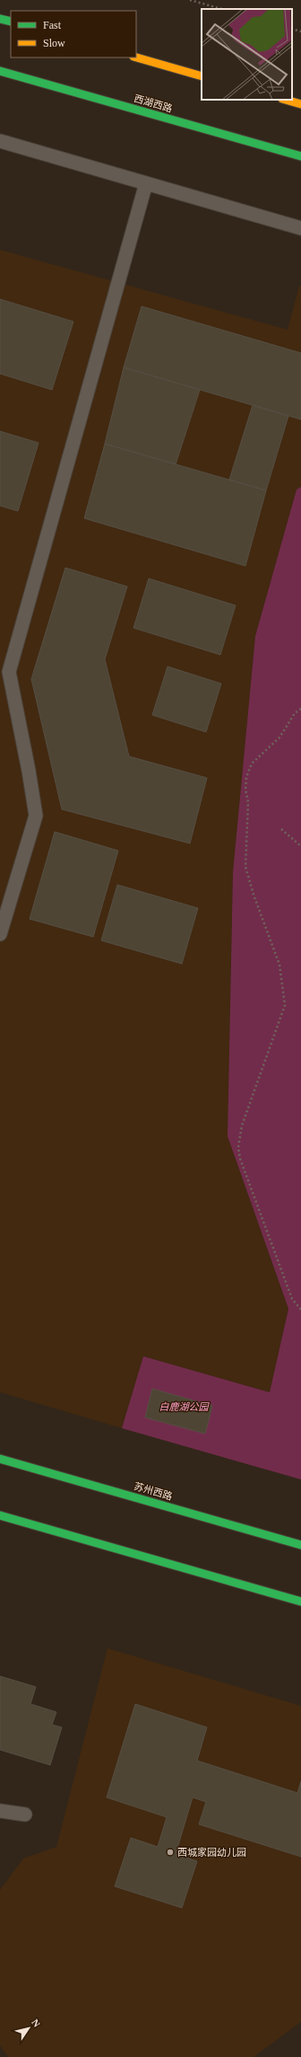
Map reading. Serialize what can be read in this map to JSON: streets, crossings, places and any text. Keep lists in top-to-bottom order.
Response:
{
  "streets": {
    "street": ["西湖西路", "苏州西路"]
  },
  "parks": ["白鹿湖公园"],
  "places": ["西城家园幼儿园"],
  "legend": ["Fast", "Slow"],
  "north": "top right"
}
